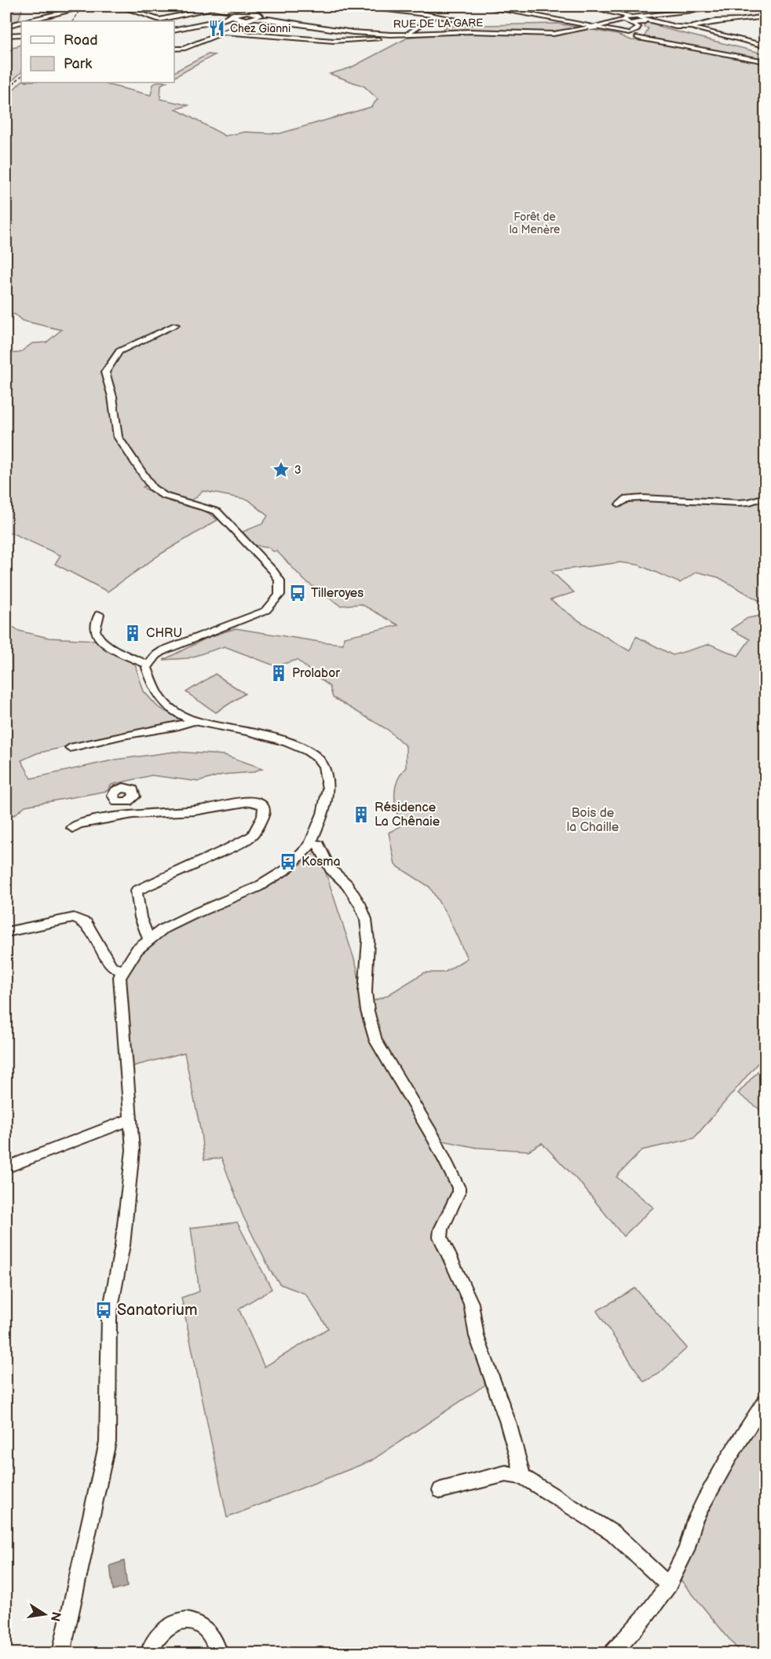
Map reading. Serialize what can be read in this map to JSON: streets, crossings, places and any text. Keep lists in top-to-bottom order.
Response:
{
  "streets": {
    "street": ["RUE DE LA GARE"]
  },
  "parks": ["Forêt de la Menère", "Bois de la Chaille"],
  "places": {
    "restaurant": ["Chez Gianni"],
    "place": ["3"],
    "bus stop": ["Tilleroyes", "Kosma", "Sanatorium"],
    "building": ["CHRU", "Prolabor", "Résidence La Chênaie"]
  },
  "legend": ["Road", "Park"],
  "north": "right"
}
